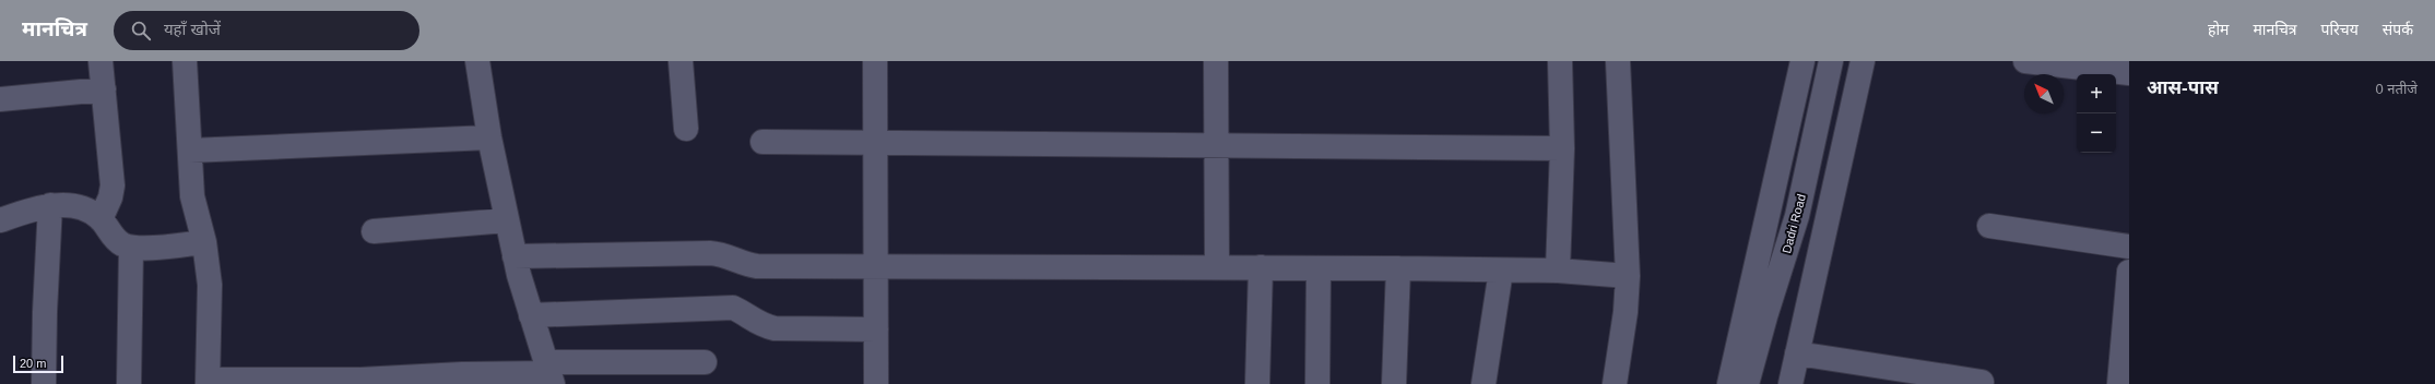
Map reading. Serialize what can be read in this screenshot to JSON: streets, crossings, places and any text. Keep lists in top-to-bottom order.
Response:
{
  "streets": {
    "street": ["Dadri Road"]
  },
  "scale_bar": "20 m",
  "north": "top left",
  "page": {
    "header": "मानचित्र",
    "search": "यहाँ खोजें",
    "nav": [
      "होम",
      "मानचित्र",
      "परिचय",
      "संपर्क"
    ],
    "heading": ["आस-पास", "0 नतीजे"],
    "map_buttons": ["+", "−"],
    "scale": "20 m"
  }
}
